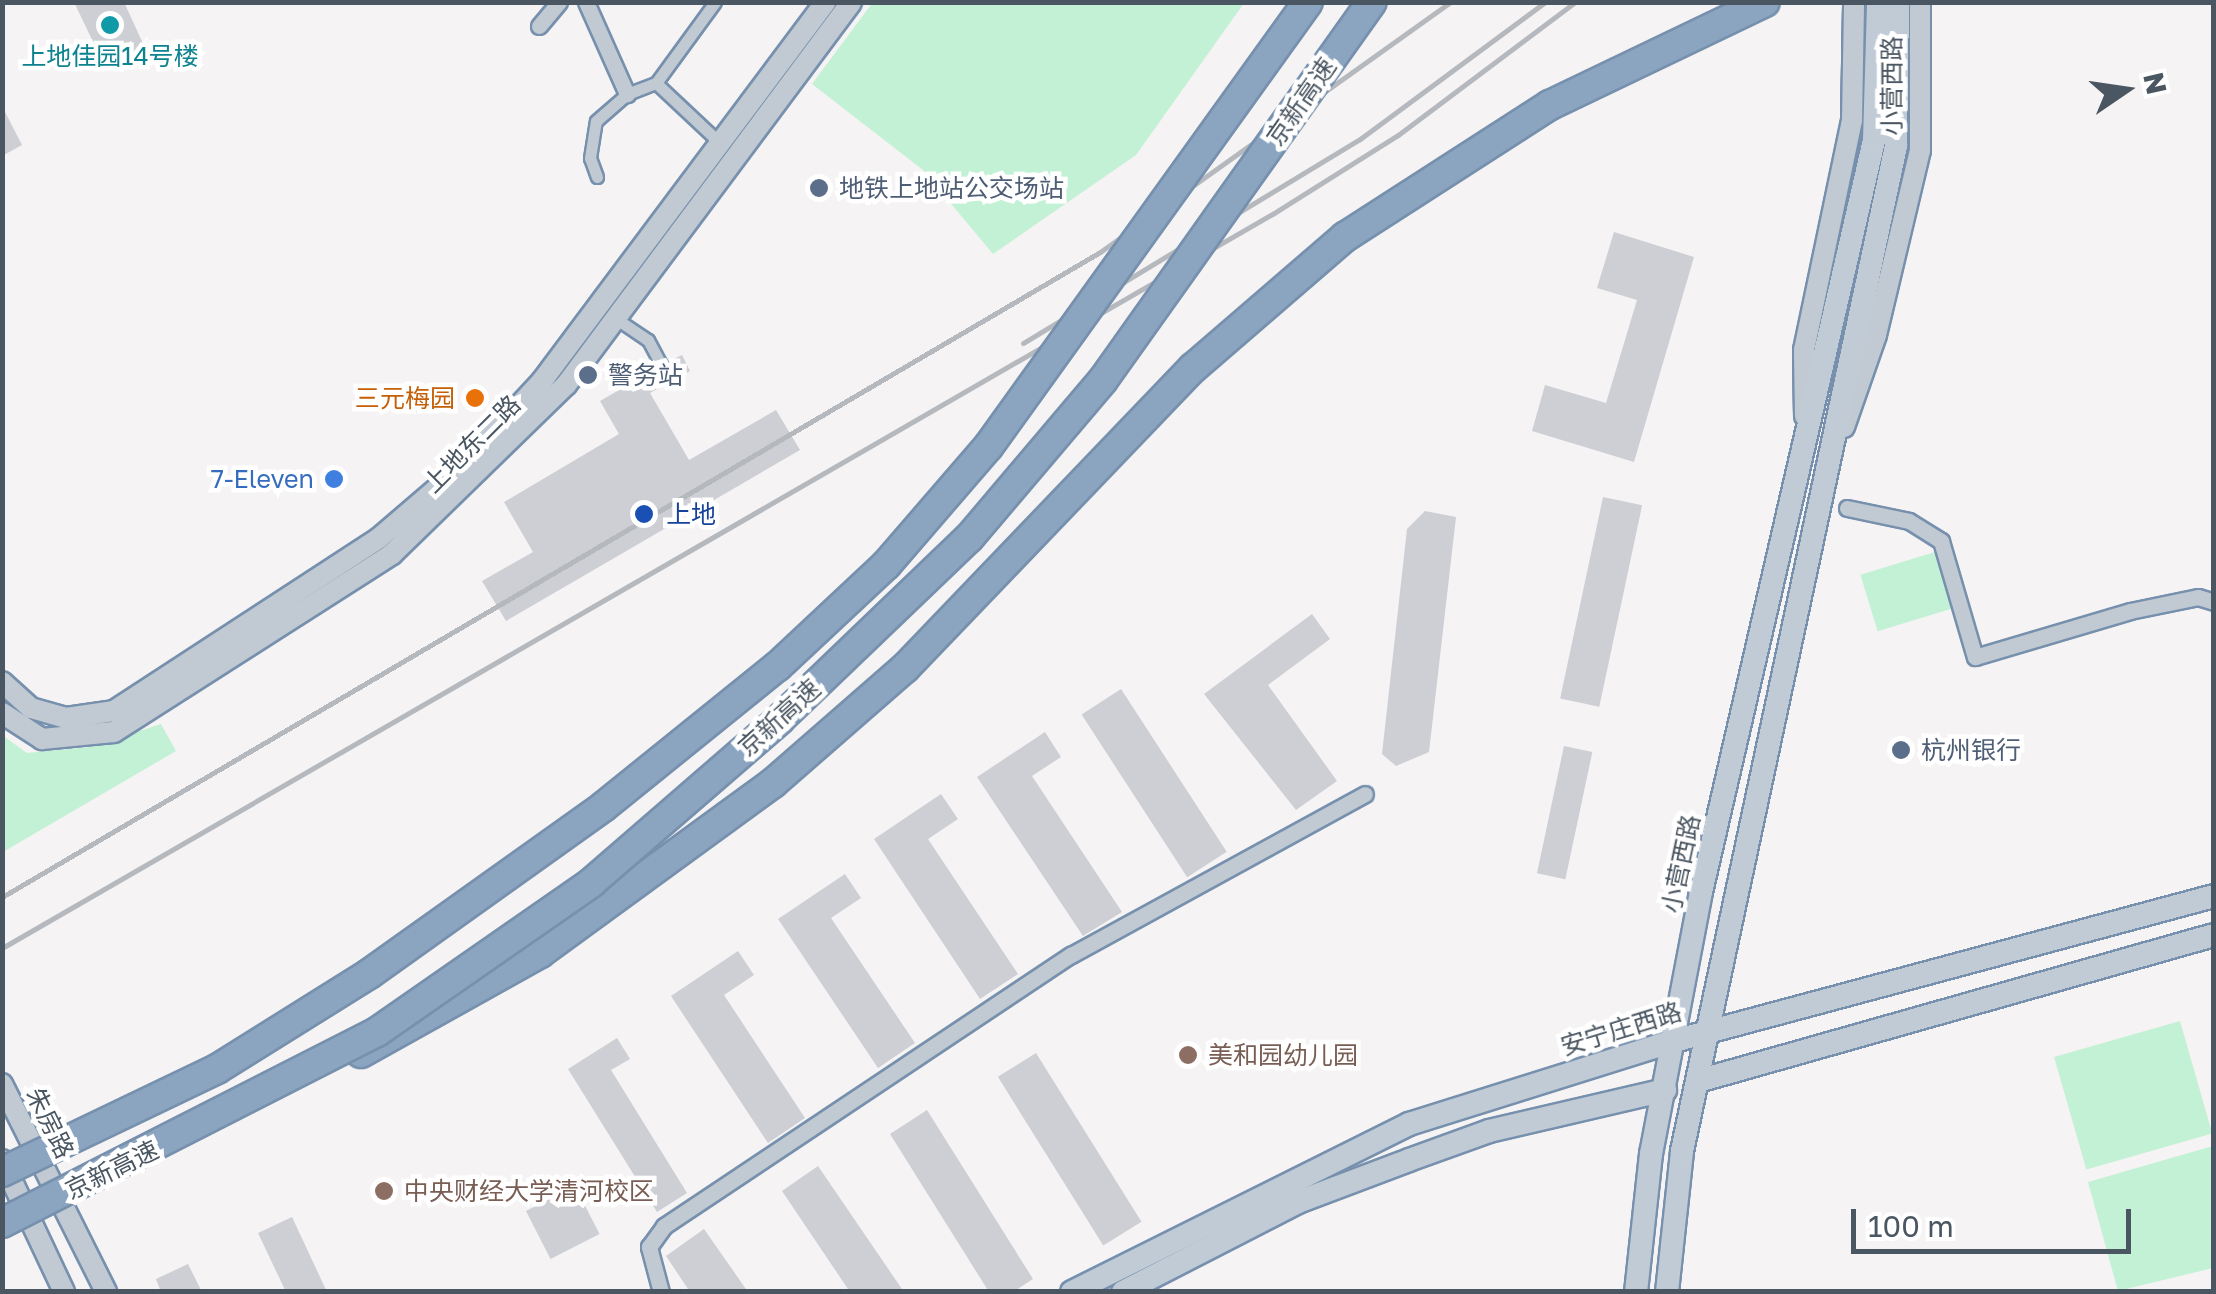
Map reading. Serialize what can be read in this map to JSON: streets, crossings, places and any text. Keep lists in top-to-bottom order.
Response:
{
  "streets": {
    "highway": ["京新高速"],
    "main road": ["小营西路", "安宁庄西路"],
    "street": ["上地东二路", "朱房路"]
  },
  "crossings": [
    ["小营西路", "安宁庄西路"]
  ],
  "places": [
    "上地佳园14号楼",
    "地铁上地站公交场站",
    "警务站",
    "三元梅园",
    "7-Eleven",
    "上地",
    "杭州银行",
    "美和园幼儿园",
    "中央财经大学清河校区"
  ],
  "scale_bar": "100 m",
  "north": "right"
}
